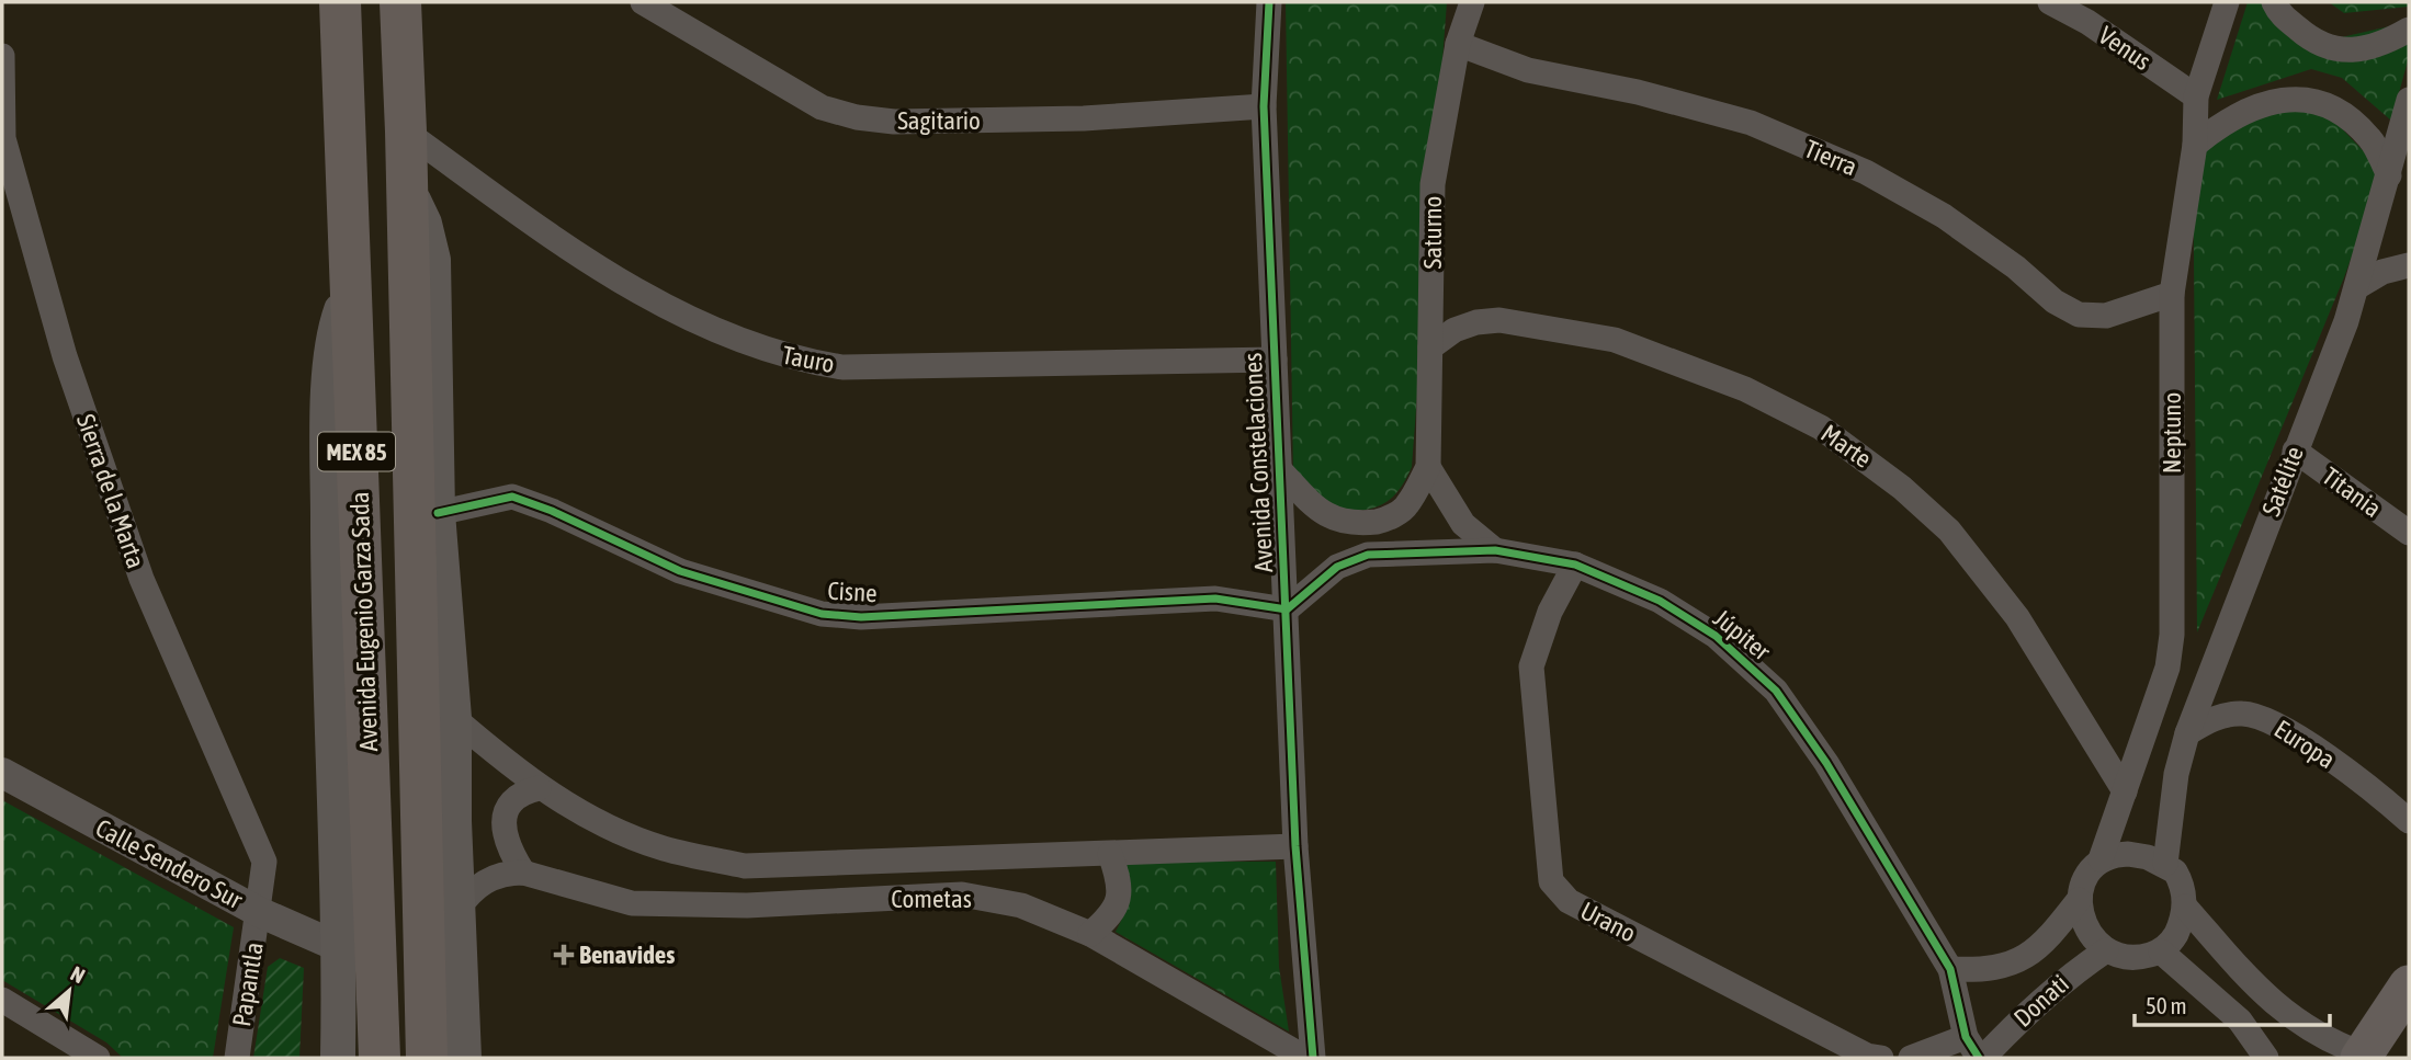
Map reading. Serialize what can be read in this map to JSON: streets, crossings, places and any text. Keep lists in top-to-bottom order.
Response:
{
  "streets": {
    "highway": ["MEX 85", "Avenida Eugenio Garza Sada"],
    "street": [
      "Venus",
      "Sagitario",
      "Tierra",
      "Saturno",
      "Tauro",
      "Neptuno",
      "Marte",
      "Avenida Constelaciones",
      "Satélite",
      "Sierra de la Marta",
      "Titania",
      "Cisne",
      "Júpiter",
      "Europa",
      "Calle Sendero Sur",
      "Cometas",
      "Urano",
      "Papantla",
      "Donati"
    ]
  },
  "crossings": [
    ["Venus", "Neptuno"],
    ["Sagitario", "Avenida Constelaciones"],
    ["Tierra", "Saturno"],
    ["Tierra", "Neptuno"],
    ["Saturno", "Marte"],
    ["Saturno", "Avenida Constelaciones"],
    ["Tauro", "Avenida Constelaciones"],
    ["Tauro", "Avenida Eugenio Garza Sada"],
    ["Neptuno", "Marte"],
    ["Neptuno", "Satélite"],
    ["Neptuno", "Donati"],
    ["Avenida Constelaciones", "Cisne"],
    ["Avenida Constelaciones", "Júpiter"],
    ["Avenida Constelaciones", "Cometas"],
    ["Satélite", "Titania"],
    ["Satélite", "Europa"],
    ["Satélite", "Donati"],
    ["Sierra de la Marta", "Calle Sendero Sur"],
    ["Sierra de la Marta", "Papantla"],
    ["Cisne", "Júpiter"],
    ["Júpiter", "Urano"],
    ["Júpiter", "Donati"],
    ["Calle Sendero Sur", "Papantla"]
  ],
  "places": {
    "health": ["Benavides"]
  },
  "scale_bar": "50 m",
  "north": "top right"
}
